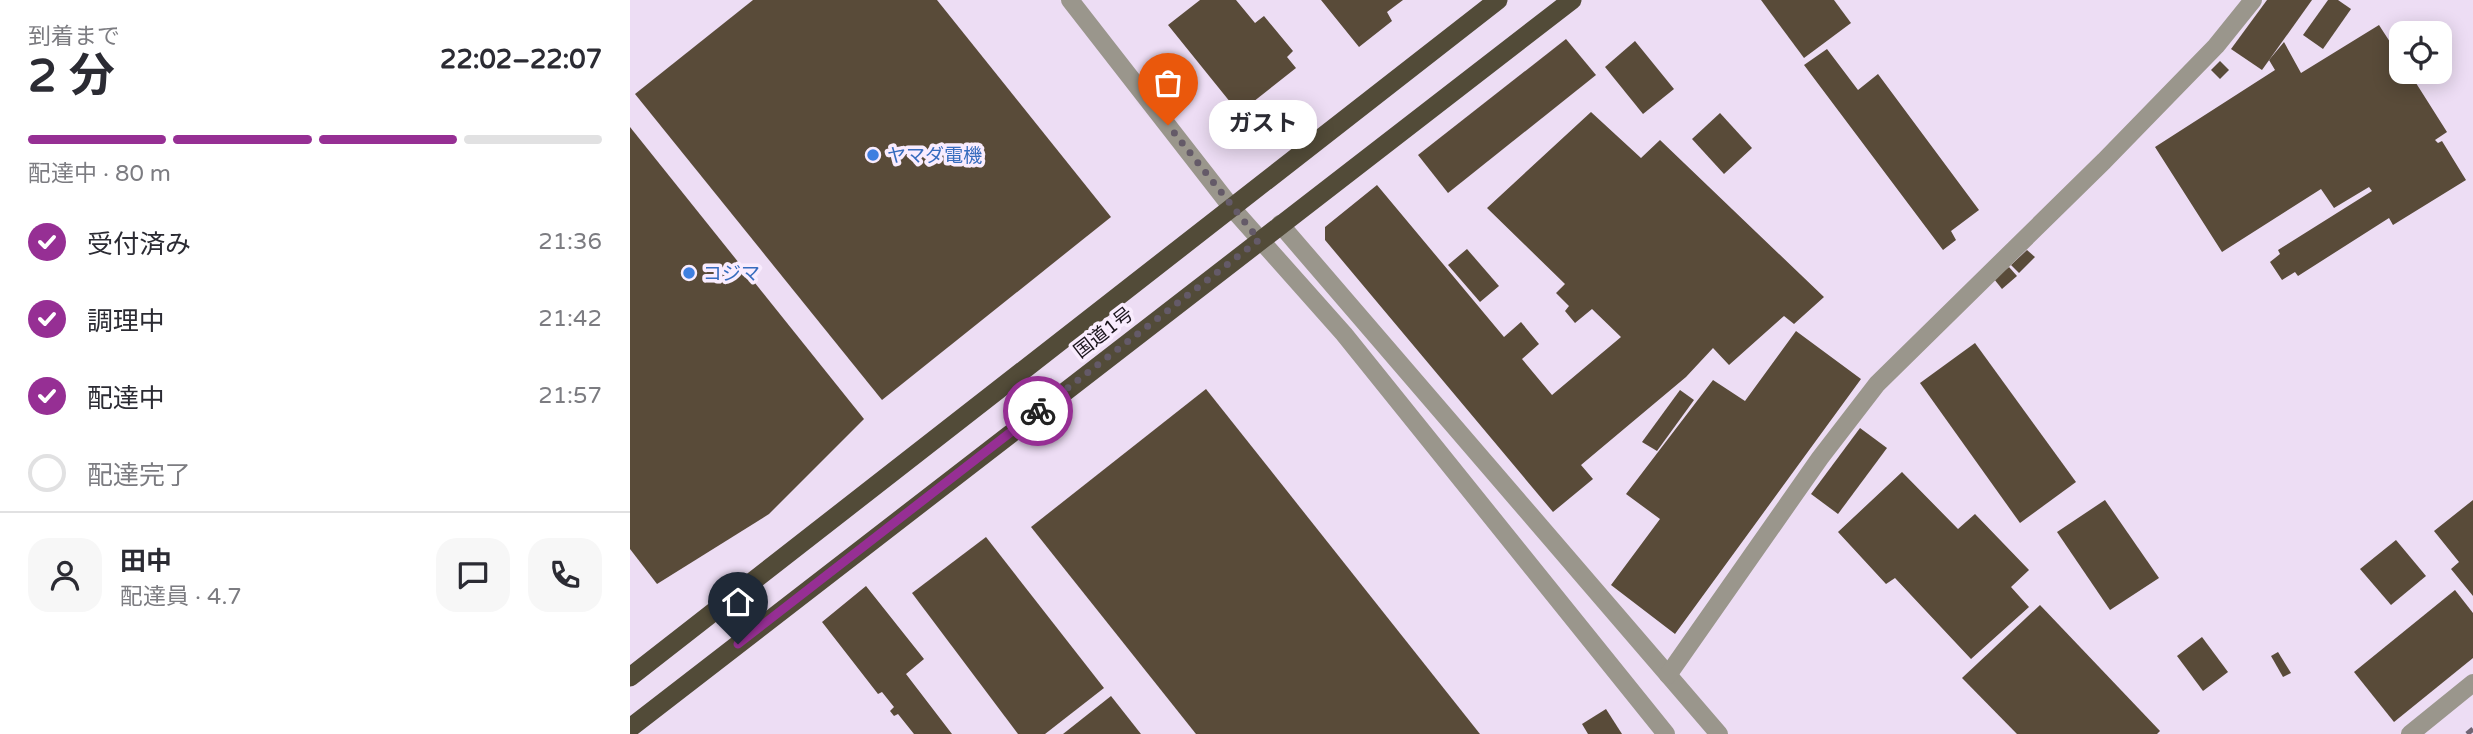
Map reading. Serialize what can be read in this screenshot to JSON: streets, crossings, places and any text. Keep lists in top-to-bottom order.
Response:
{
  "streets": {
    "highway": ["国道1号"]
  },
  "places": ["ガスト", "ヤマダ電機", "コジマ"],
  "page": {
    "heading": ["2 分", "到着まで", "22:02–22:07"],
    "panel": ["田中", "配達員 · 4.7"],
    "bubble": "ガスト",
    "bar": "配達中 · 80 m",
    "list": [
      ["受付済み", "21:36"],
      ["調理中", "21:42"],
      ["配達中", "21:57"],
      "配達完了"
    ]
  }
}
